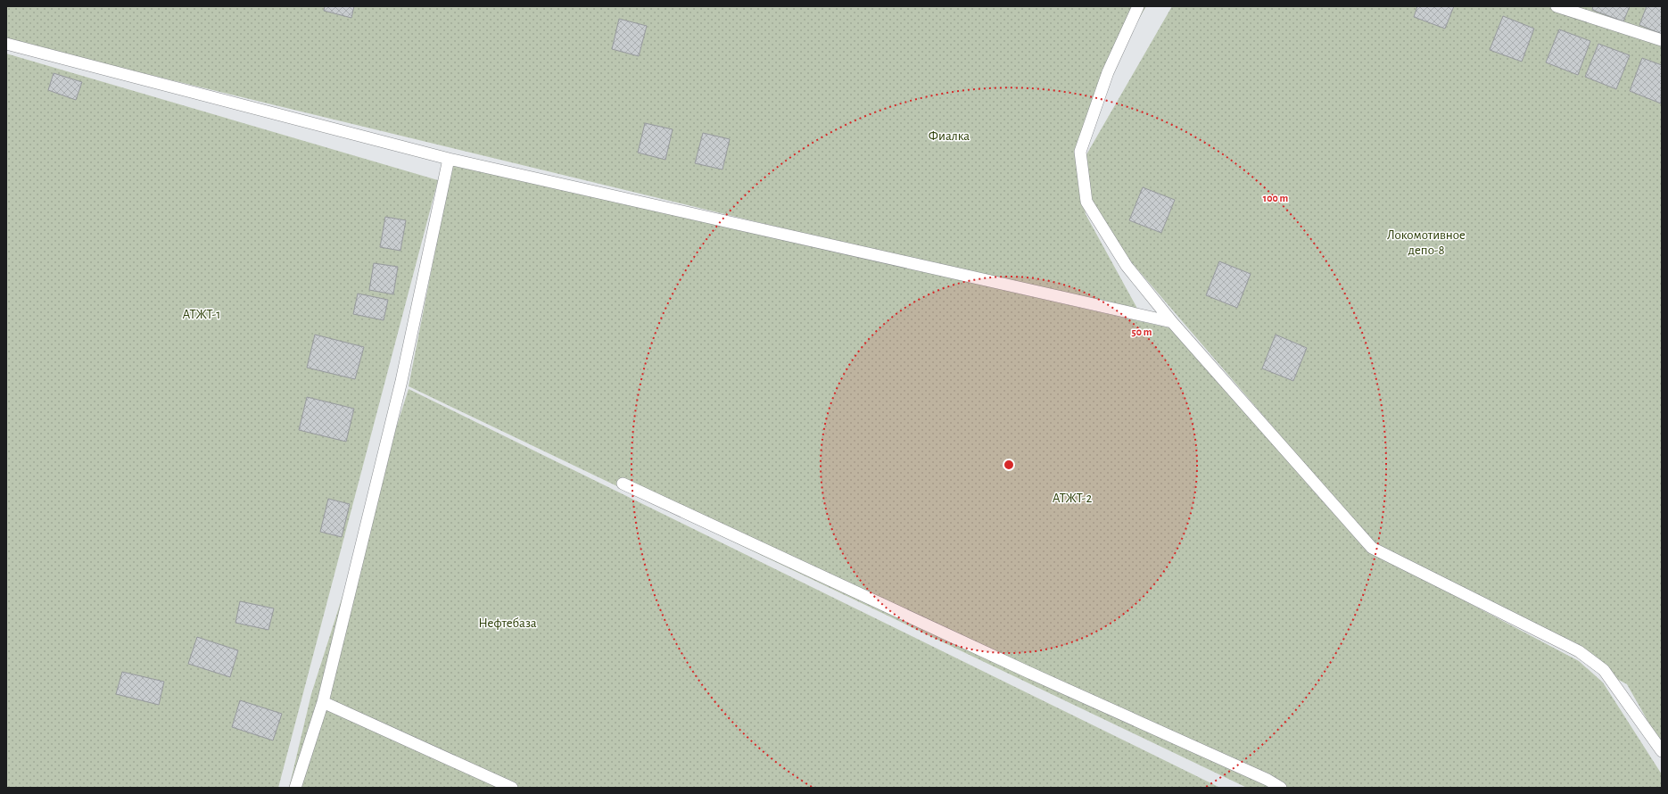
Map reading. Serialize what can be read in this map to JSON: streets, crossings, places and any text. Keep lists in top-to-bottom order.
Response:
{
  "parks": [
    "Фиалка",
    "Локомотивное депо-8",
    "АТЖТ-1",
    "АТЖТ-2",
    "Нефтебаза"
  ],
  "rings": ["100 m", "50 m"]
}
